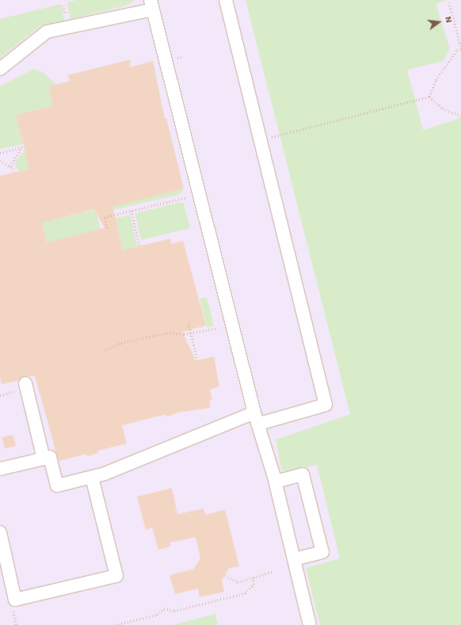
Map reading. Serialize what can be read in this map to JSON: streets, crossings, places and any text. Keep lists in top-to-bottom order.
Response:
{
  "north": "right"
}
